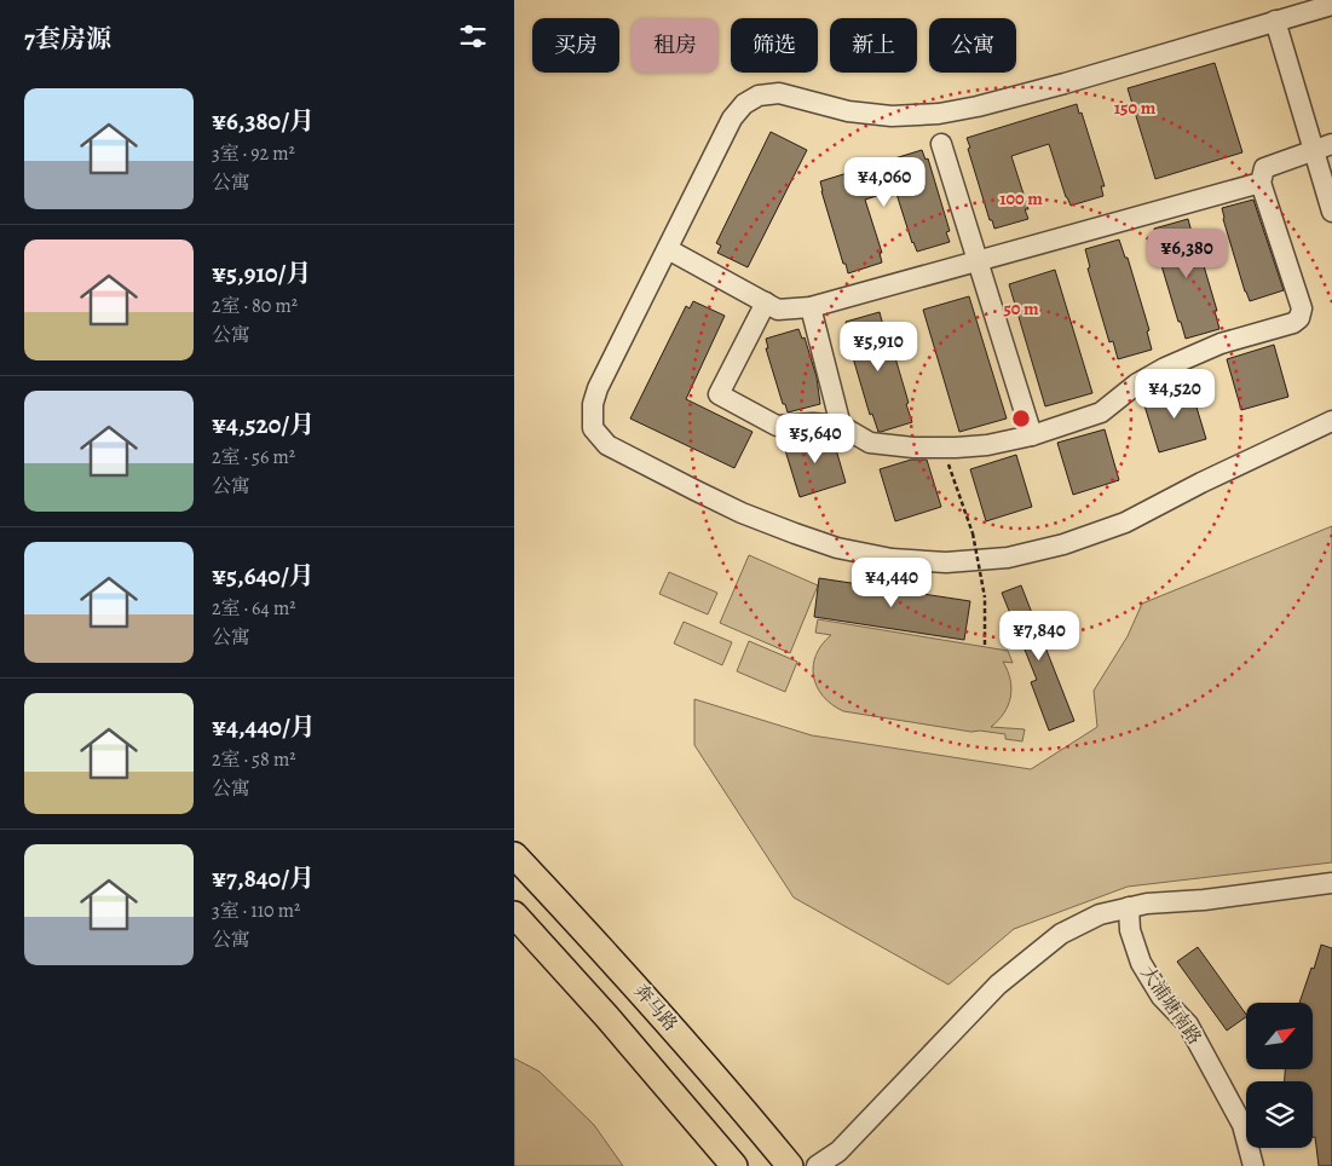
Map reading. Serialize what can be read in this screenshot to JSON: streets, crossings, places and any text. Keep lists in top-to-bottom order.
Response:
{
  "streets": {
    "main road": ["奔马路"],
    "street": ["大浦塘南路"]
  },
  "north": "top right",
  "page": {
    "heading": "7套房源",
    "chip": [
      "买房",
      "租房",
      "筛选",
      "新上",
      "公寓"
    ],
    "list": [
      {
        "name": "¥6,380/月",
        "note": "3室 · 92 m² · 公寓"
      },
      {
        "name": "¥5,910/月",
        "note": "2室 · 80 m² · 公寓"
      },
      {
        "name": "¥4,520/月",
        "note": "2室 · 56 m² · 公寓"
      },
      {
        "name": "¥5,640/月",
        "note": "2室 · 64 m² · 公寓"
      },
      {
        "name": "¥4,440/月",
        "note": "2室 · 58 m² · 公寓"
      },
      {
        "name": "¥7,840/月",
        "note": "3室 · 110 m² · 公寓"
      }
    ],
    "price": [
      "¥4,060",
      "¥6,380",
      "¥5,910",
      "¥4,520",
      "¥5,640",
      "¥4,440",
      "¥7,840"
    ]
  },
  "rings": ["150 m", "100 m", "50 m"]
}
